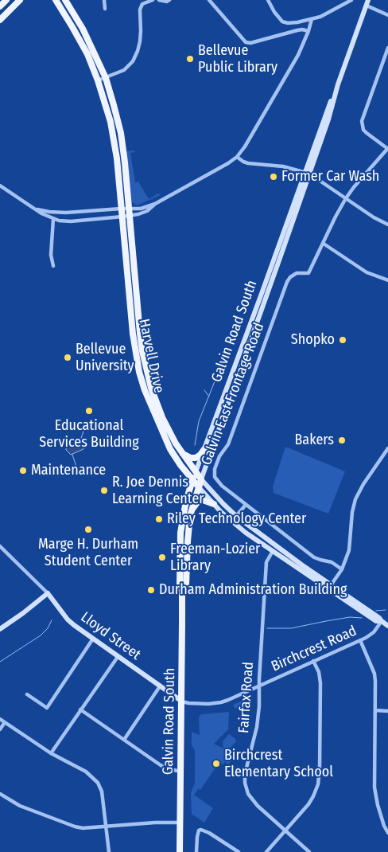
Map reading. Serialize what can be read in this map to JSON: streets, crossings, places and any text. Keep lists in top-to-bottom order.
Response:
{
  "streets": {
    "main road": ["Galvin Road South", "Harvell Drive", "Lloyd Street"],
    "street": ["Galvin East Frontage Road", "Birchcrest Road", "Fairfax Road"]
  },
  "crossings": [
    ["Galvin Road South", "Harvell Drive"],
    ["Galvin Road South", "Lloyd Street"],
    ["Galvin Road South", "Birchcrest Road"],
    ["Harvell Drive", "Birchcrest Road"],
    ["Harvell Drive", "Fairfax Road"],
    ["Lloyd Street", "Birchcrest Road"],
    ["Birchcrest Road", "Fairfax Road"]
  ],
  "places": [
    "Bellevue Public Library",
    "Former Car Wash",
    "Shopko",
    "Bellevue University",
    "Educational Services Building",
    "Bakers",
    "Maintenance",
    "R. Joe Dennis Learning Center",
    "Riley Technology Center",
    "Marge H. Durham Student Center",
    "Freeman-Lozier Library",
    "Durham Administration Building",
    "Birchcrest Elementary School"
  ]
}
